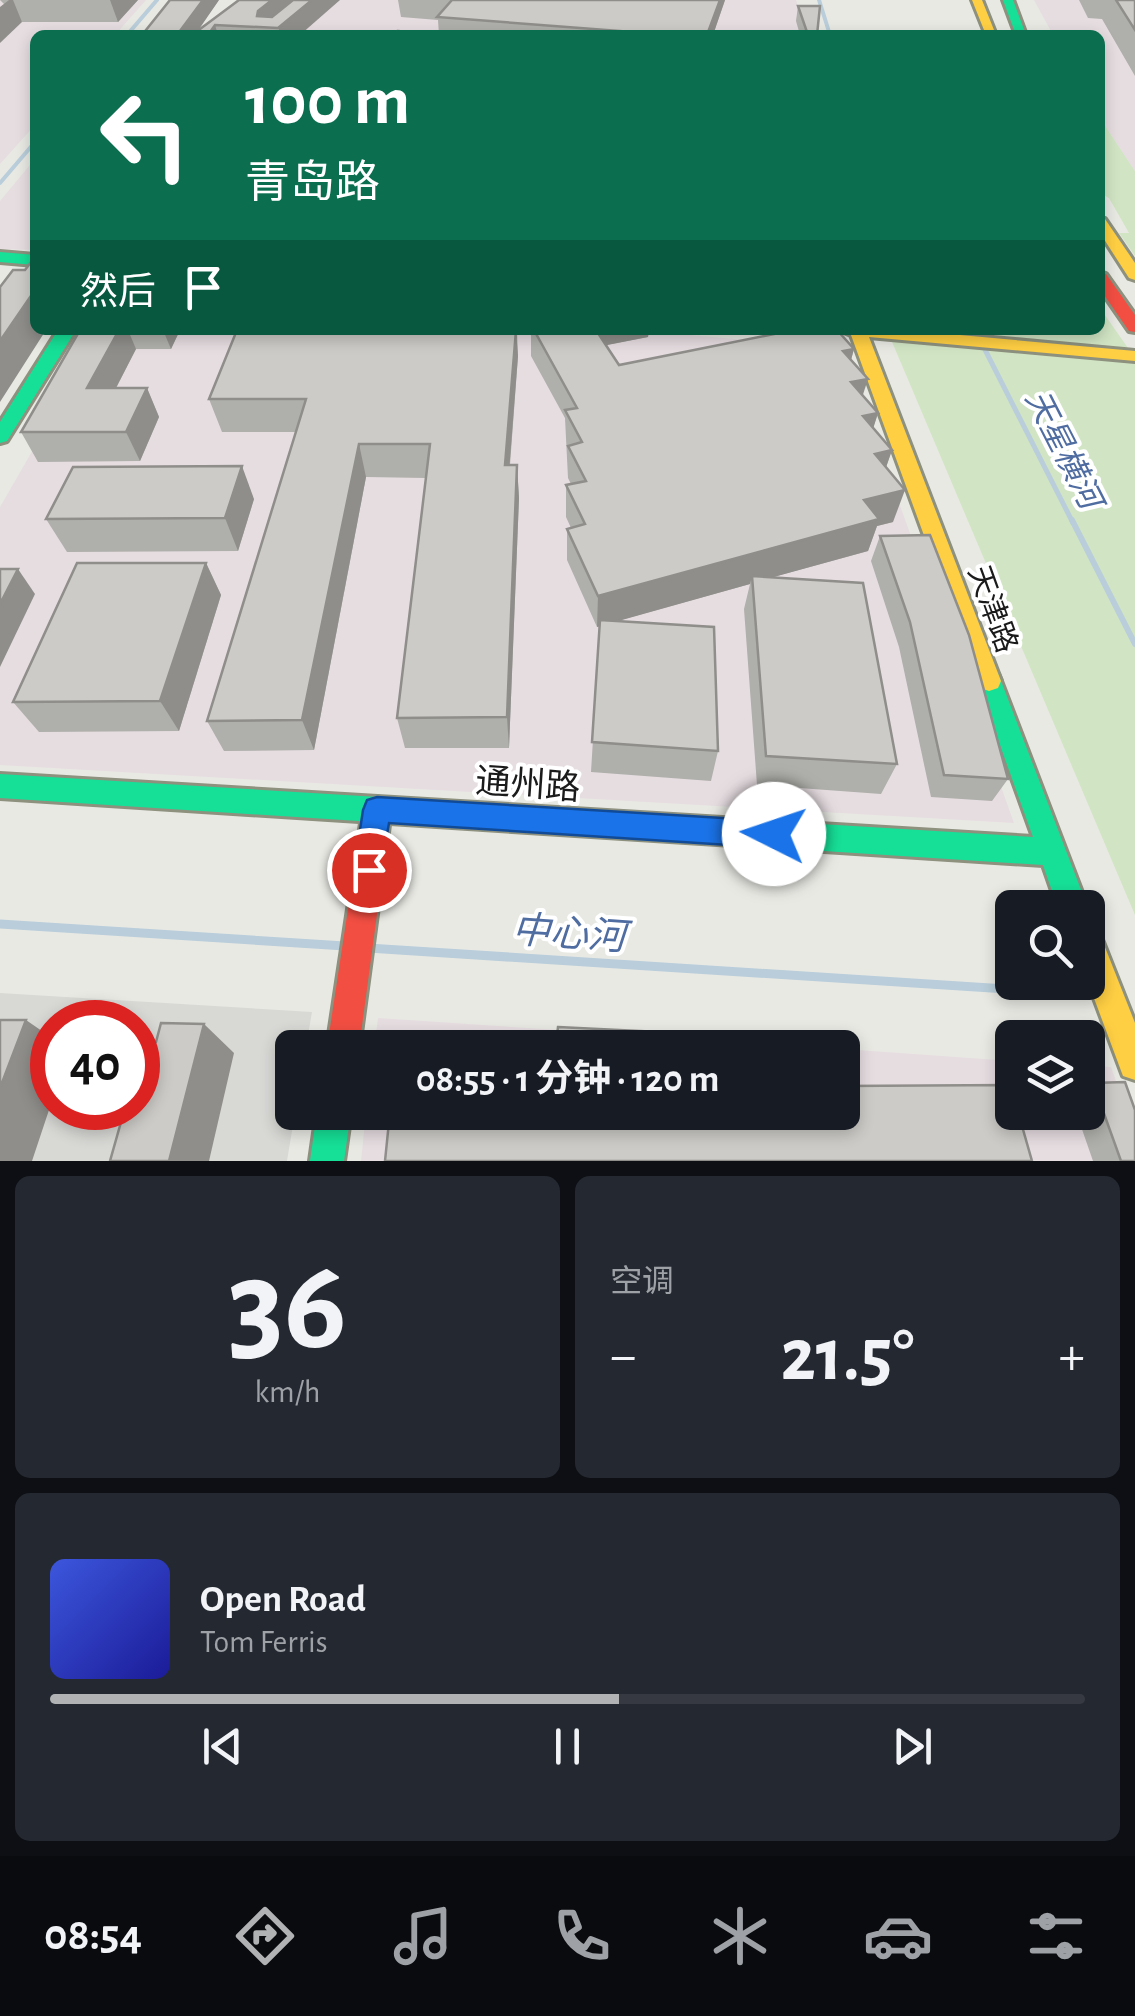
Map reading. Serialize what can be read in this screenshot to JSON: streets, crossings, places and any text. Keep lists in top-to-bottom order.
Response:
{
  "streets": {
    "street": ["天津路", "通州路"]
  },
  "crossings": [
    ["天津路", "通州路"]
  ],
  "water": ["天星横河", "中心河"],
  "page": {
    "turn": ["100 m", "青岛路"],
    "then": "然后",
    "limit": "40",
    "trip": "08:55 · 1 分钟 · 120 m",
    "tile": [
      ["36", "km/h"],
      "空调"
    ],
    "heat": ["−", "21.5°", "+"],
    "song": ["Open Road", "Tom Ferris"],
    "tabs": "08:54"
  }
}
